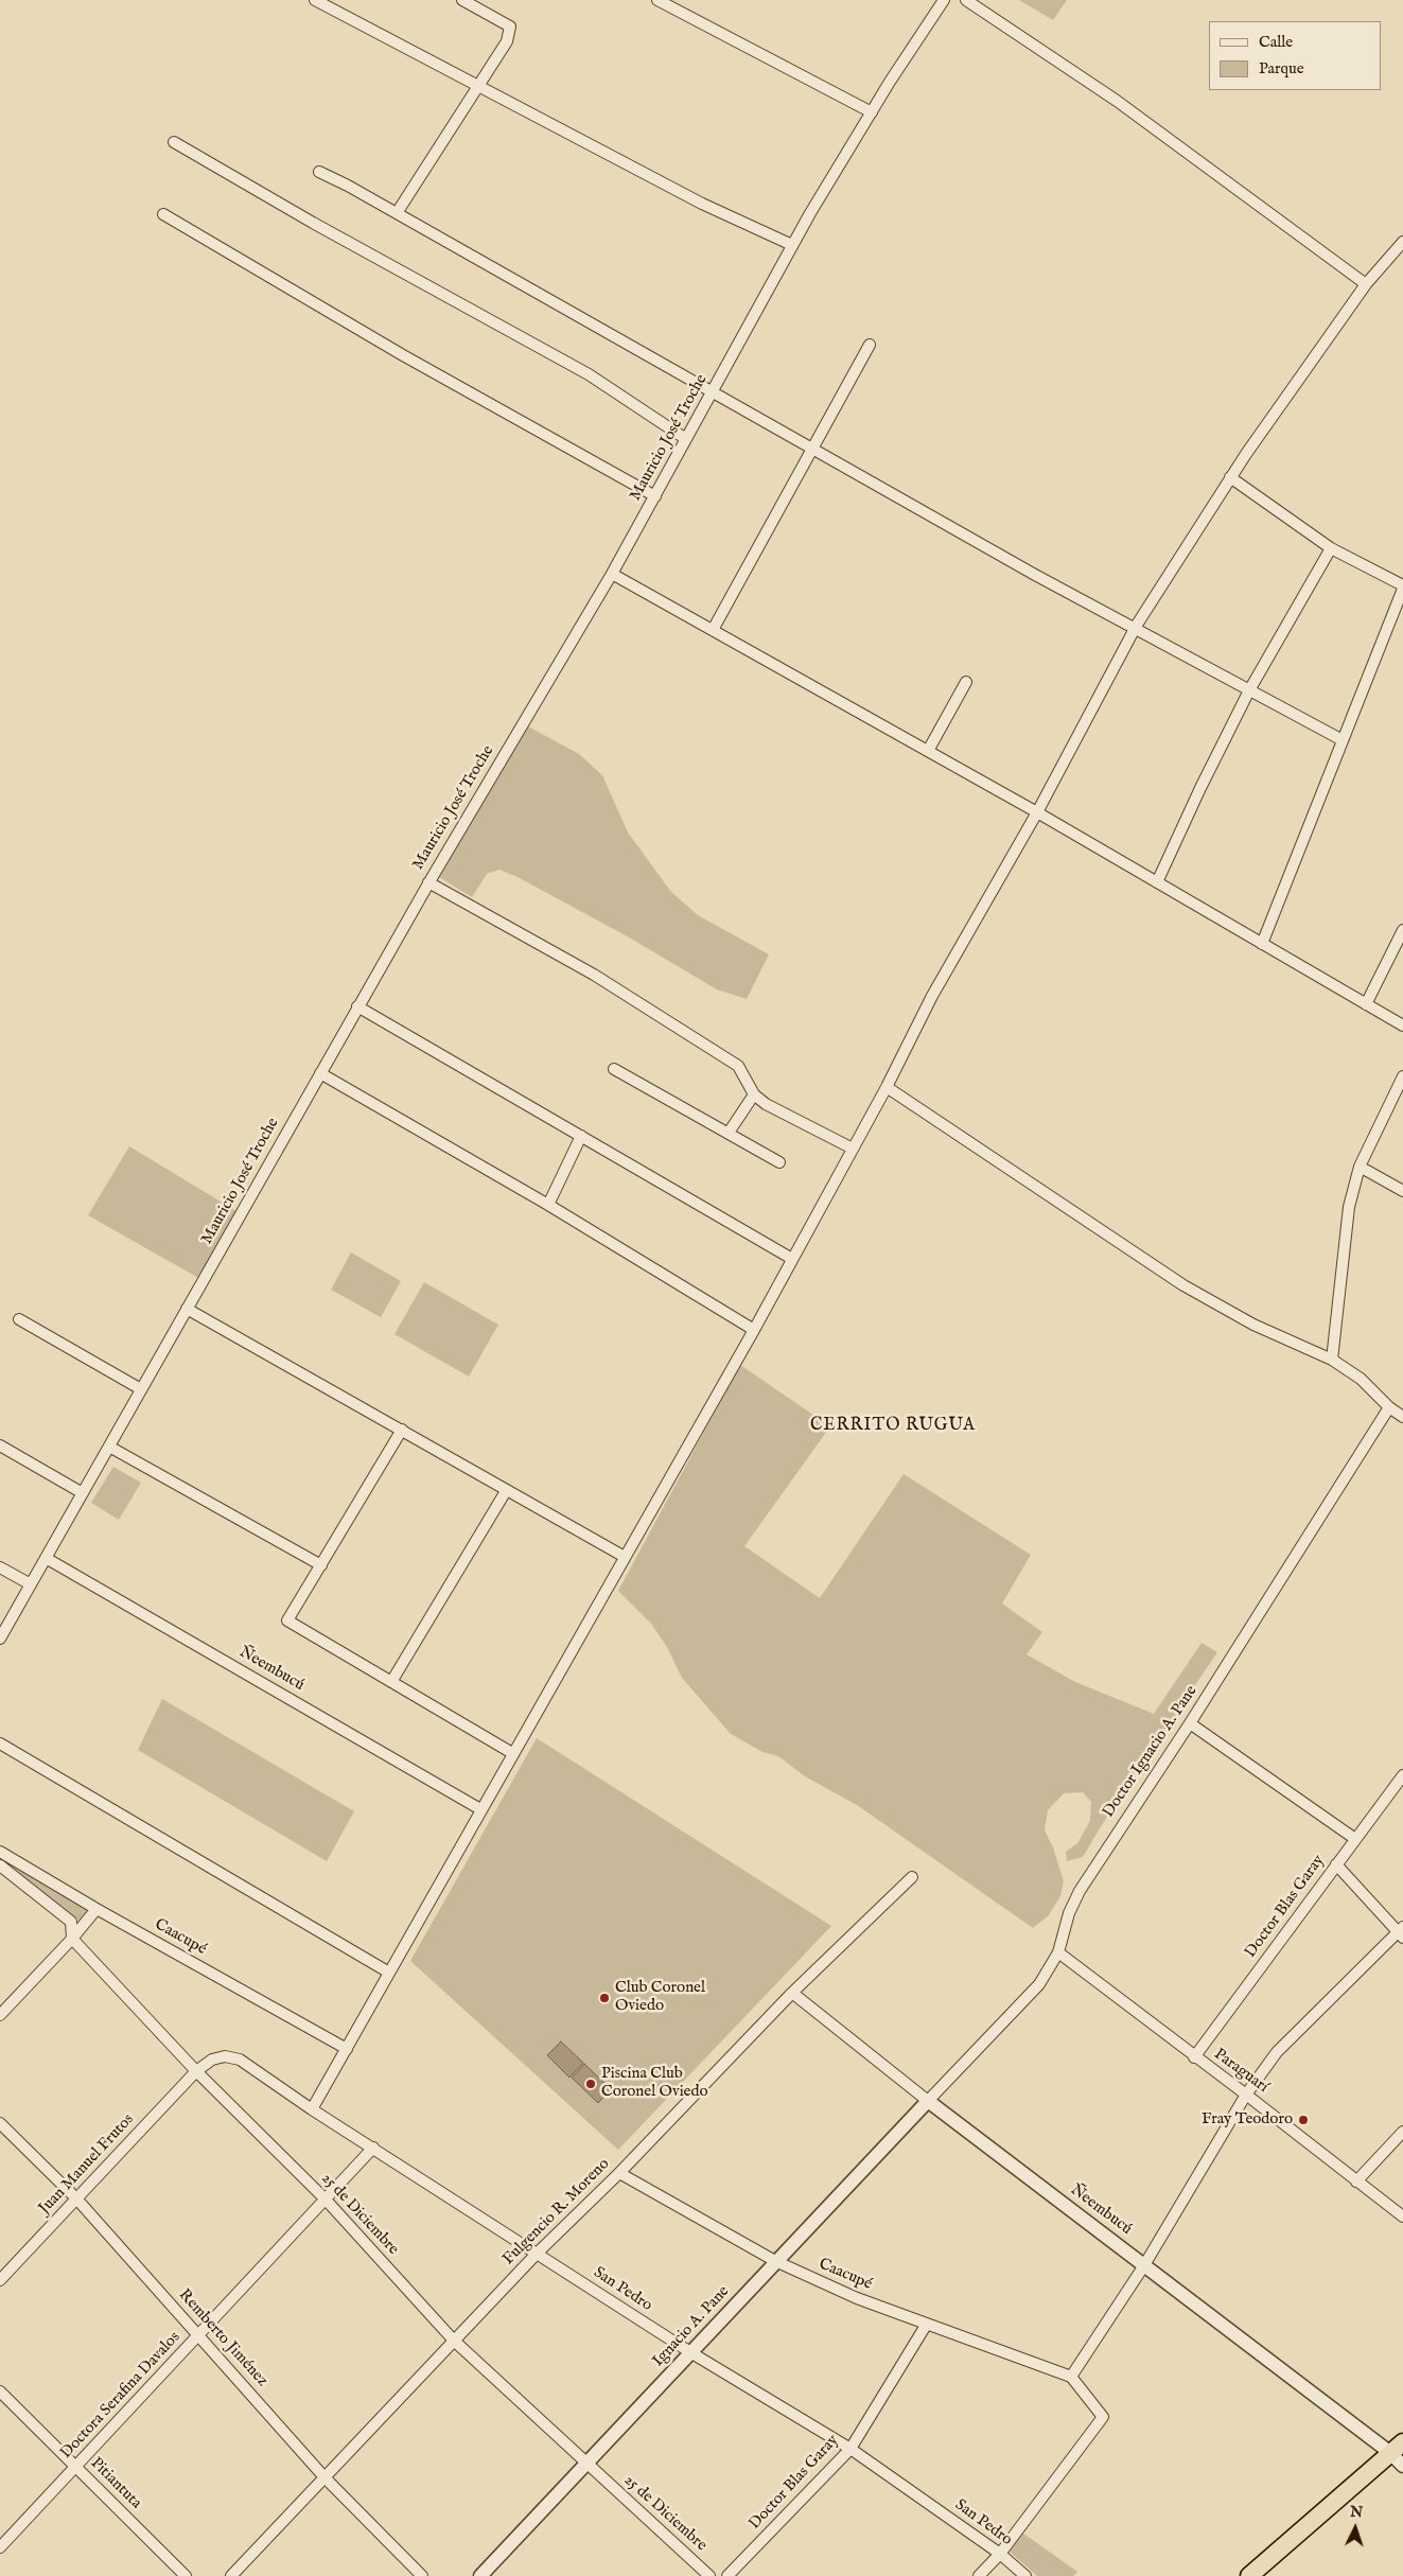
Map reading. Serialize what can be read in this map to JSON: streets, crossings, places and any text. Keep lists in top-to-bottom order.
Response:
{
  "streets": {
    "street": [
      "Mauricio José Troche",
      "Ñeembucú",
      "Doctor Ignacio A. Pane",
      "Doctor Blas Garay",
      "Caacupé",
      "Paraguarí",
      "Juan Manuel Frutos",
      "Fulgencio R. Moreno",
      "25 de Diciembre",
      "San Pedro",
      "Ignacio A. Pane",
      "Remberto Jiménez",
      "Doctora Serafina Davalos",
      "Pitiantuta"
    ]
  },
  "crossings": [
    ["Mauricio José Troche", "Ñeembucú"],
    ["Ñeembucú", "Doctor Ignacio A. Pane"],
    ["Ñeembucú", "Fulgencio R. Moreno"],
    ["Ñeembucú", "Ignacio A. Pane"],
    ["Doctor Ignacio A. Pane", "Paraguarí"],
    ["Doctor Ignacio A. Pane", "Ignacio A. Pane"],
    ["Doctor Blas Garay", "Caacupé"],
    ["Doctor Blas Garay", "Paraguarí"],
    ["Doctor Blas Garay", "San Pedro"],
    ["Caacupé", "Fulgencio R. Moreno"],
    ["Caacupé", "Ignacio A. Pane"],
    ["Juan Manuel Frutos", "25 de Diciembre"],
    ["Juan Manuel Frutos", "San Pedro"],
    ["Juan Manuel Frutos", "Remberto Jiménez"],
    ["Fulgencio R. Moreno", "25 de Diciembre"],
    ["Fulgencio R. Moreno", "San Pedro"],
    ["Fulgencio R. Moreno", "Remberto Jiménez"],
    ["25 de Diciembre", "San Pedro"],
    ["25 de Diciembre", "Ignacio A. Pane"],
    ["25 de Diciembre", "Doctora Serafina Davalos"],
    ["San Pedro", "Ignacio A. Pane"],
    ["San Pedro", "Doctora Serafina Davalos"],
    ["Remberto Jiménez", "Doctora Serafina Davalos"],
    ["Doctora Serafina Davalos", "Pitiantuta"]
  ],
  "districts": ["CERRITO RUGUA"],
  "places": ["Club Coronel Oviedo", "Piscina Club Coronel Oviedo", "Fray Teodoro"],
  "legend": ["Calle", "Parque"],
  "north": "top"
}
